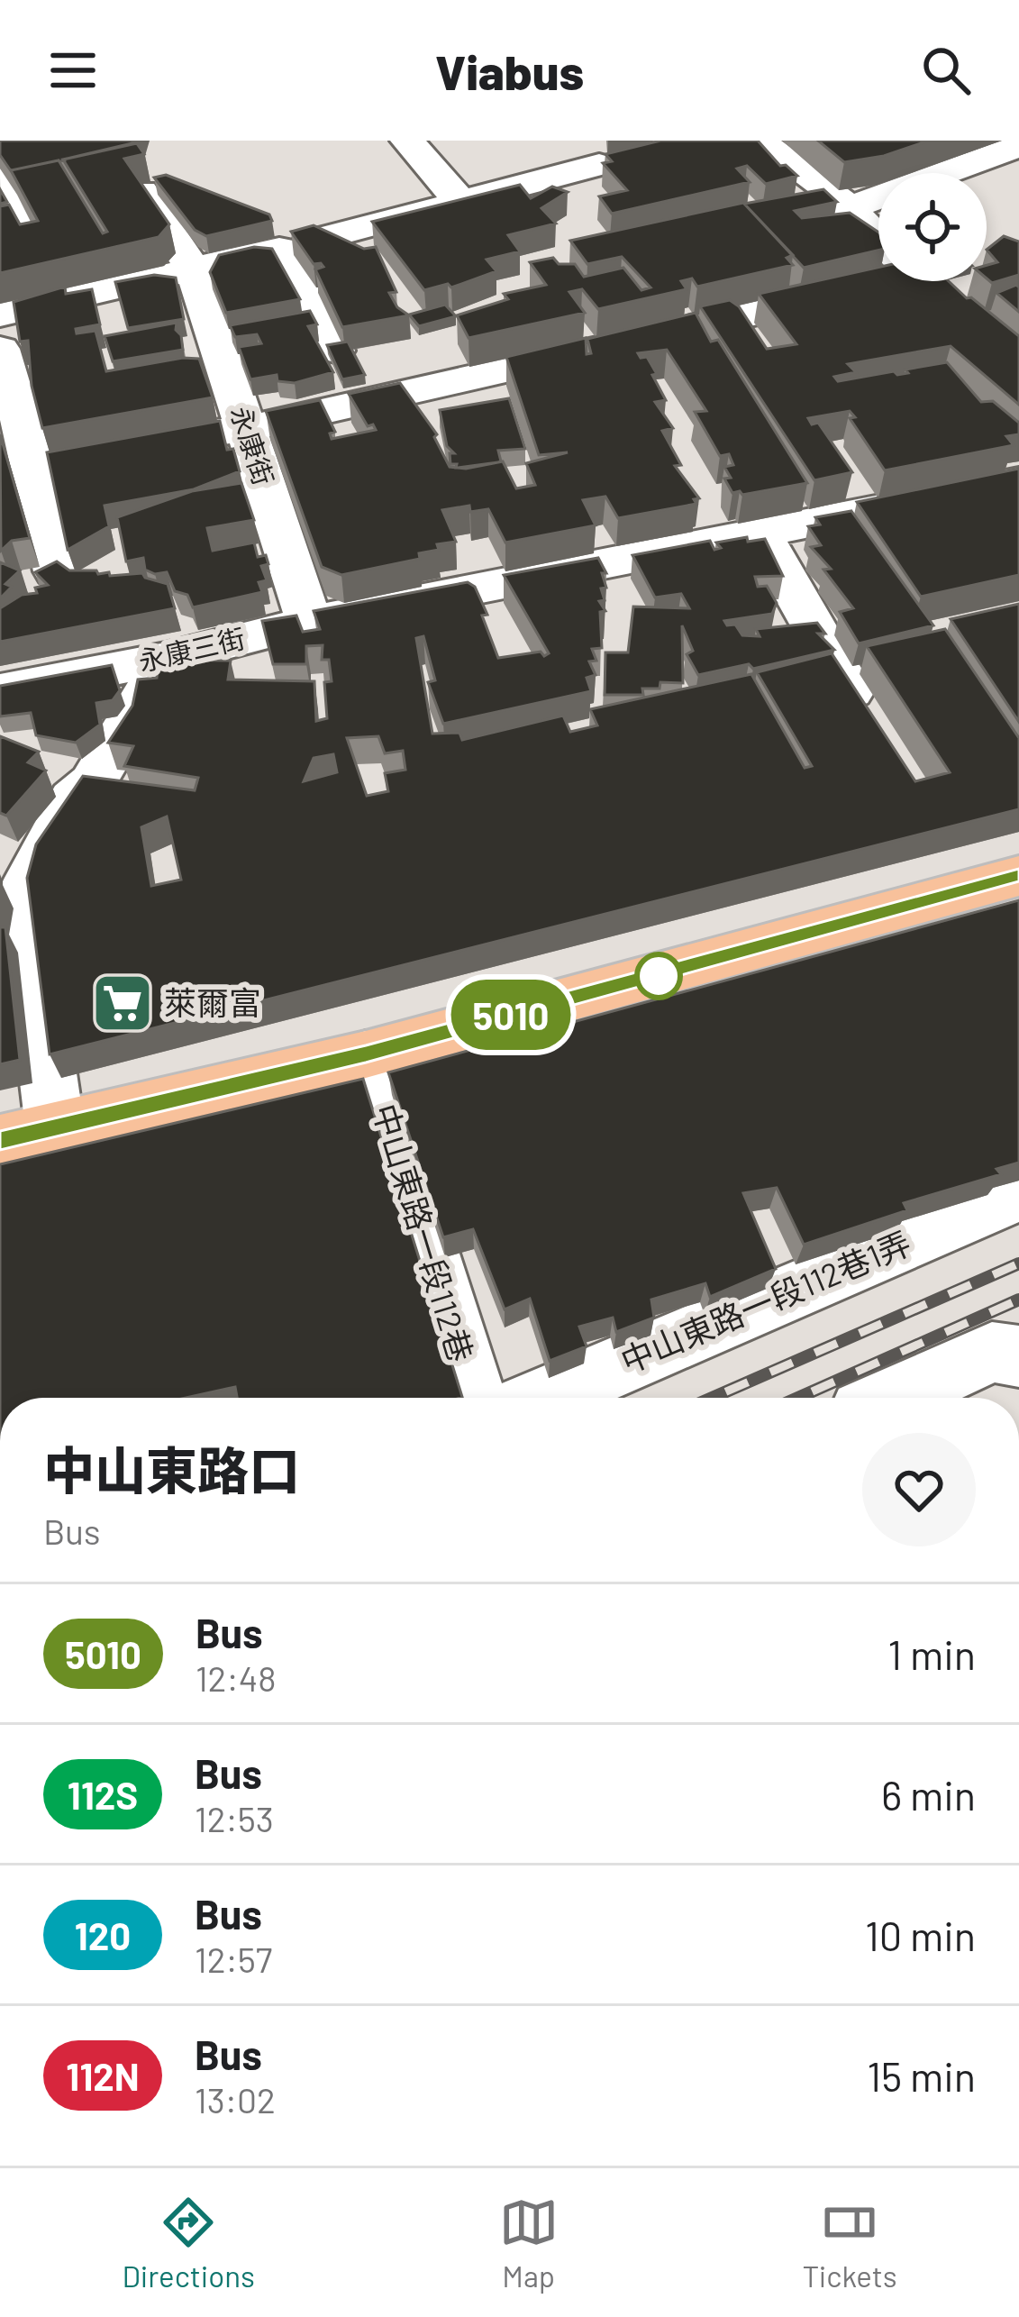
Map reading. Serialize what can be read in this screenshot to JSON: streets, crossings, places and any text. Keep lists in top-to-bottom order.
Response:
{
  "streets": {
    "lane": [
      "永康街",
      "永康三街",
      "中山東路一段112巷",
      "中山東路一段112巷1弄"
    ]
  },
  "crossings": [
    ["永康街", "永康三街"]
  ],
  "places": {
    "supermarket": ["萊爾富"]
  },
  "lines": ["bus line 5010"],
  "page": {
    "header": "Viabus",
    "on_map": "5010",
    "heading": ["中山東路口", "Bus"],
    "list": [
      {
        "mark": "5010",
        "name": "Bus",
        "note": "12:48",
        "value": "1 min"
      },
      {
        "mark": "112S",
        "name": "Bus",
        "note": "12:53",
        "value": "6 min"
      },
      {
        "mark": "120",
        "name": "Bus",
        "note": "12:57",
        "value": "10 min"
      },
      {
        "mark": "112N",
        "name": "Bus",
        "note": "13:02",
        "value": "15 min"
      }
    ],
    "tabs": ["Directions", "Map", "Tickets"]
  }
}
